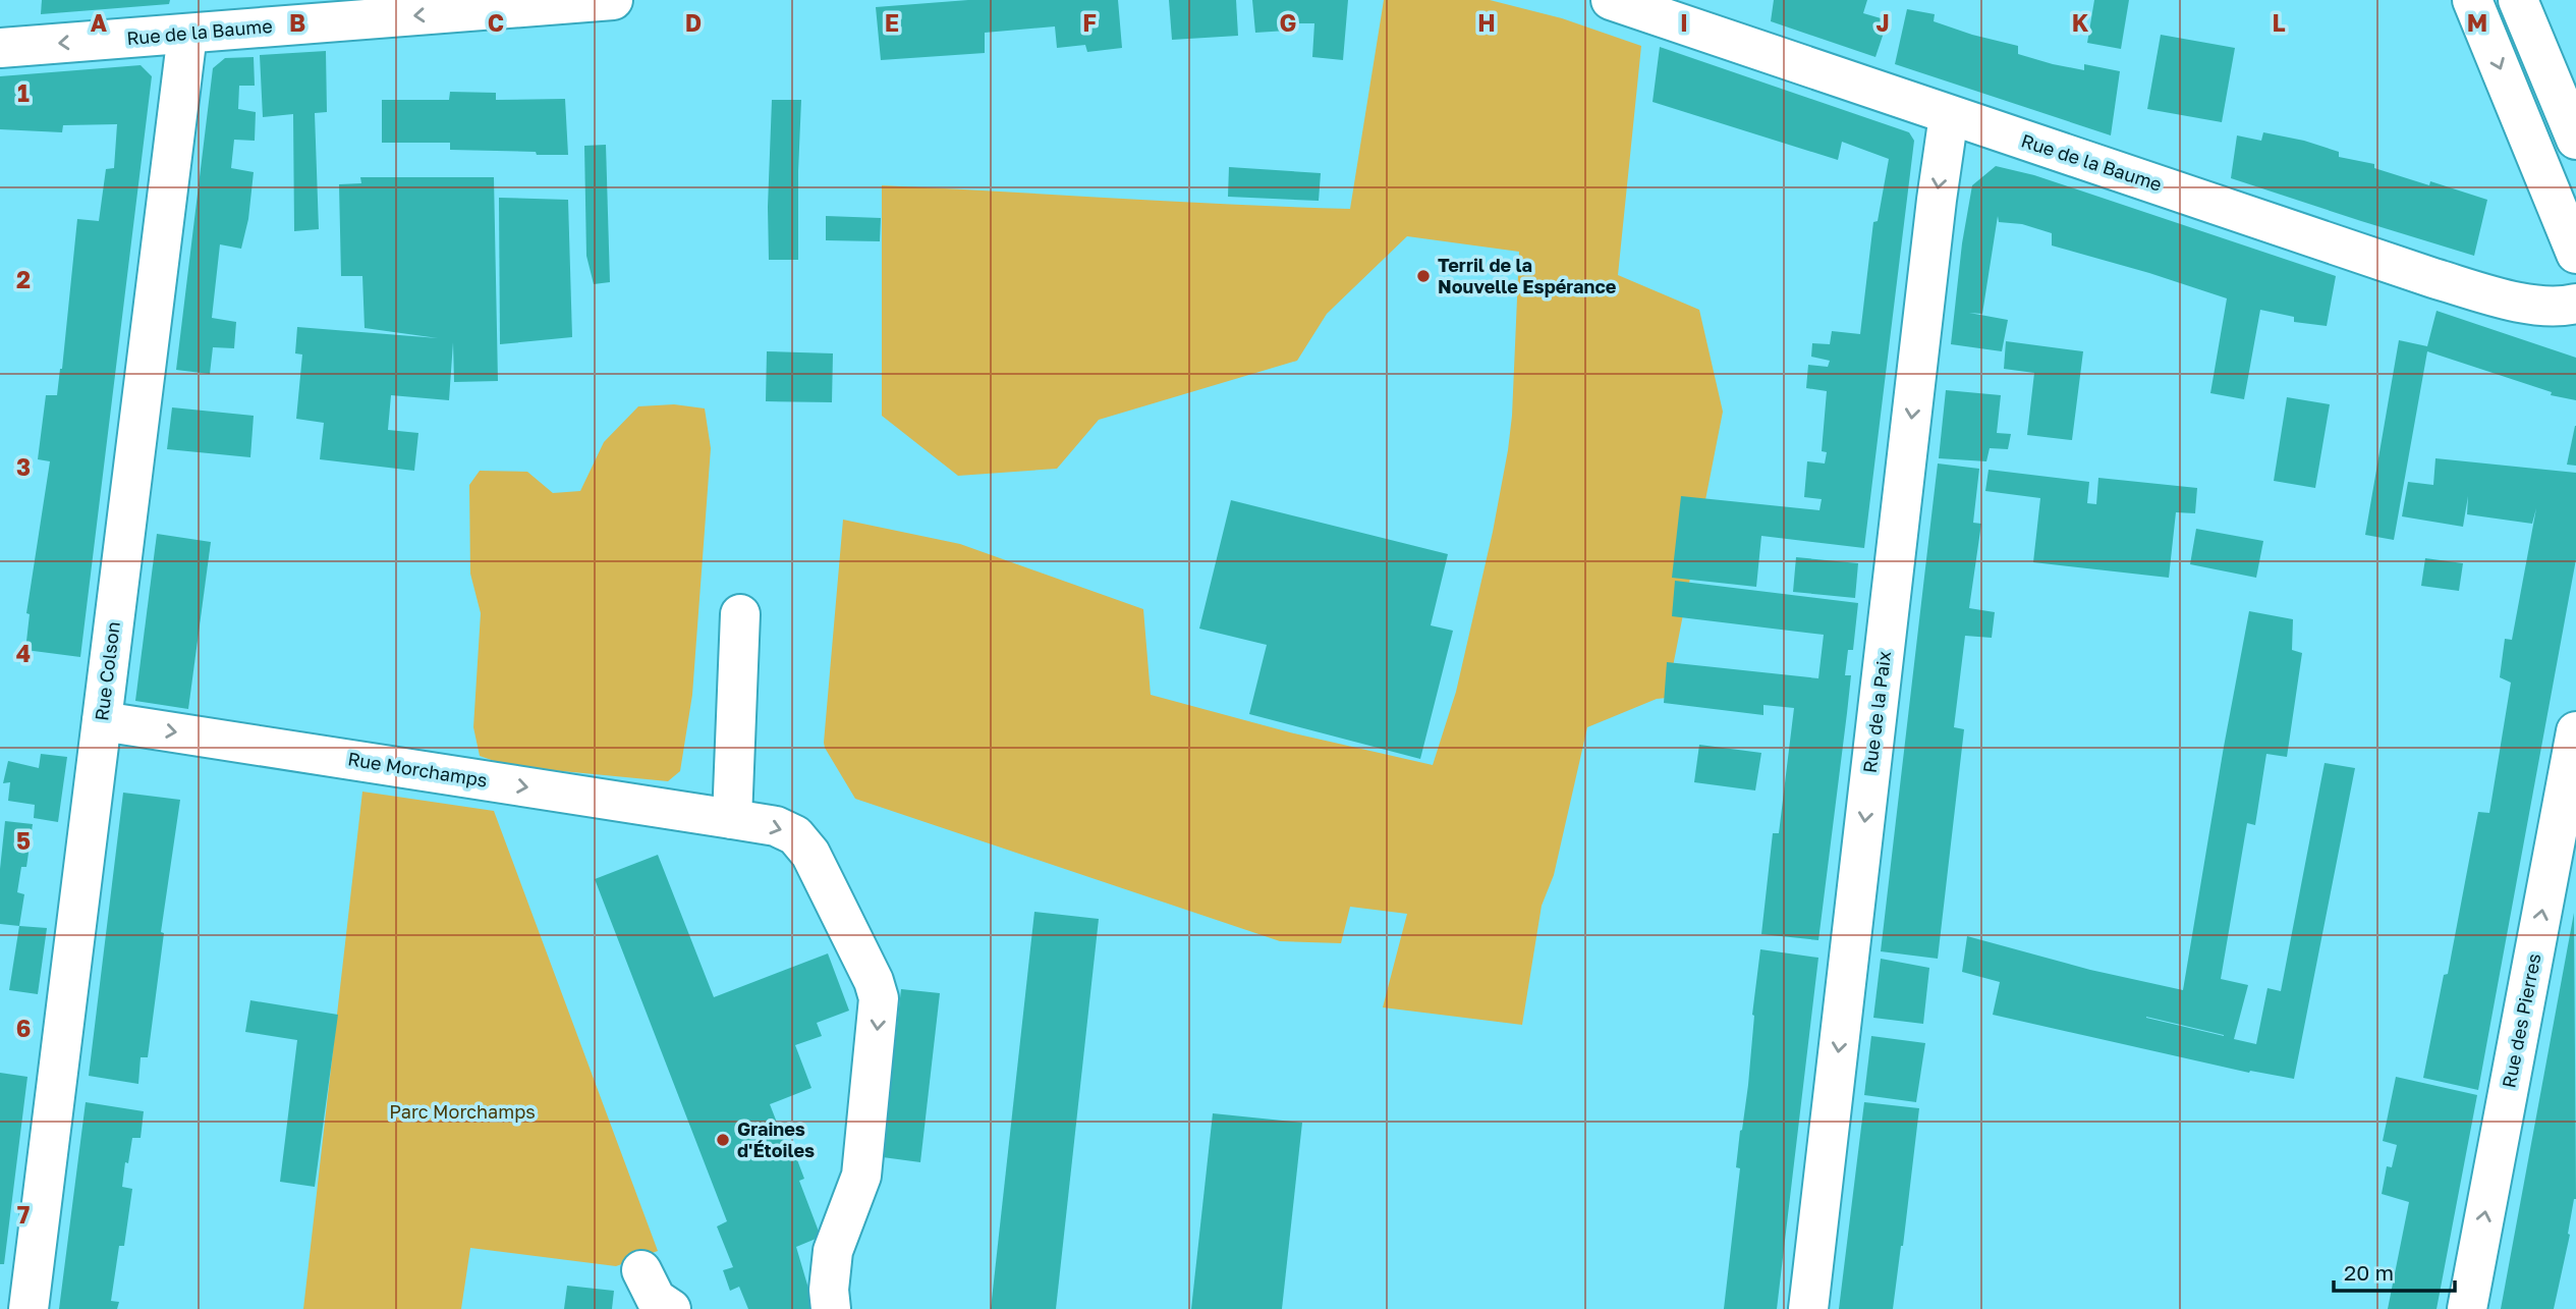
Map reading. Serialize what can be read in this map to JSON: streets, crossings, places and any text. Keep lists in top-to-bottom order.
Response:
{
  "streets": {
    "street": [
      "Rue de la Baume",
      "Rue Colson",
      "Rue de la Paix",
      "Rue Morchamps",
      "Rue des Pierres"
    ]
  },
  "crossings": [
    ["Rue de la Baume", "Rue Colson"],
    ["Rue de la Baume", "Rue de la Paix"],
    ["Rue Colson", "Rue Morchamps"]
  ],
  "one_way": ["Rue de la Baume", "Rue de la Paix", "Rue des Pierres"],
  "parks": ["Parc Morchamps"],
  "places": ["Terril de la Nouvelle Espérance", "Graines d'Étoiles"],
  "scale_bar": "20 m",
  "grid": {
    "columns": [
      "A",
      "B",
      "C",
      "D",
      "E",
      "F",
      "G",
      "H",
      "I",
      "J",
      "K",
      "L",
      "M"
    ],
    "rows": [
      "1",
      "2",
      "3",
      "4",
      "5",
      "6",
      "7"
    ]
  }
}
